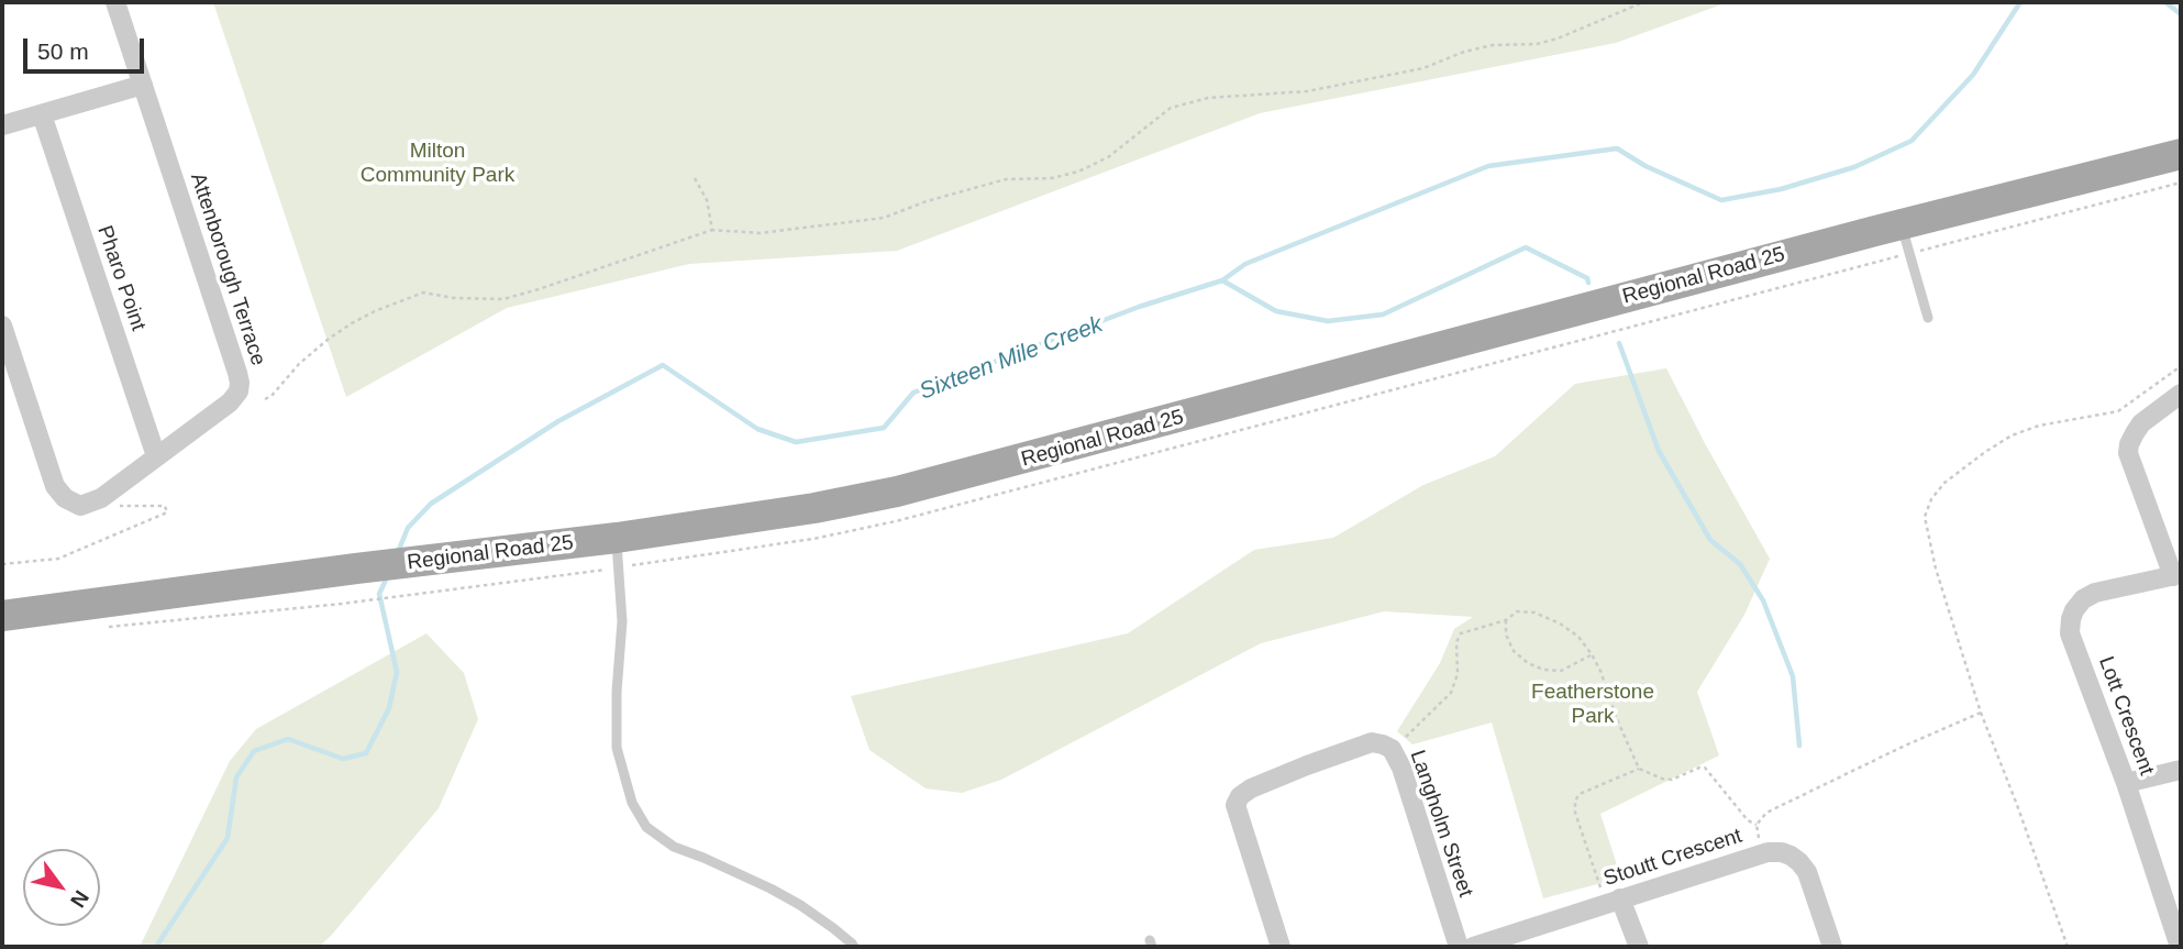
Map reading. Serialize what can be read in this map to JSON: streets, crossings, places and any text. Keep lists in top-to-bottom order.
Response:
{
  "streets": {
    "main road": ["Regional Road 25"],
    "street": [
      "Attenborough Terrace",
      "Pharo Point",
      "Lott Crescent",
      "Langholm Street",
      "Stoutt Crescent"
    ]
  },
  "crossings": [
    ["Attenborough Terrace", "Pharo Point"]
  ],
  "water": ["Sixteen Mile Creek"],
  "parks": ["Milton Community Park", "Featherstone Park"],
  "scale_bar": "50 m",
  "north": "bottom right"
}
